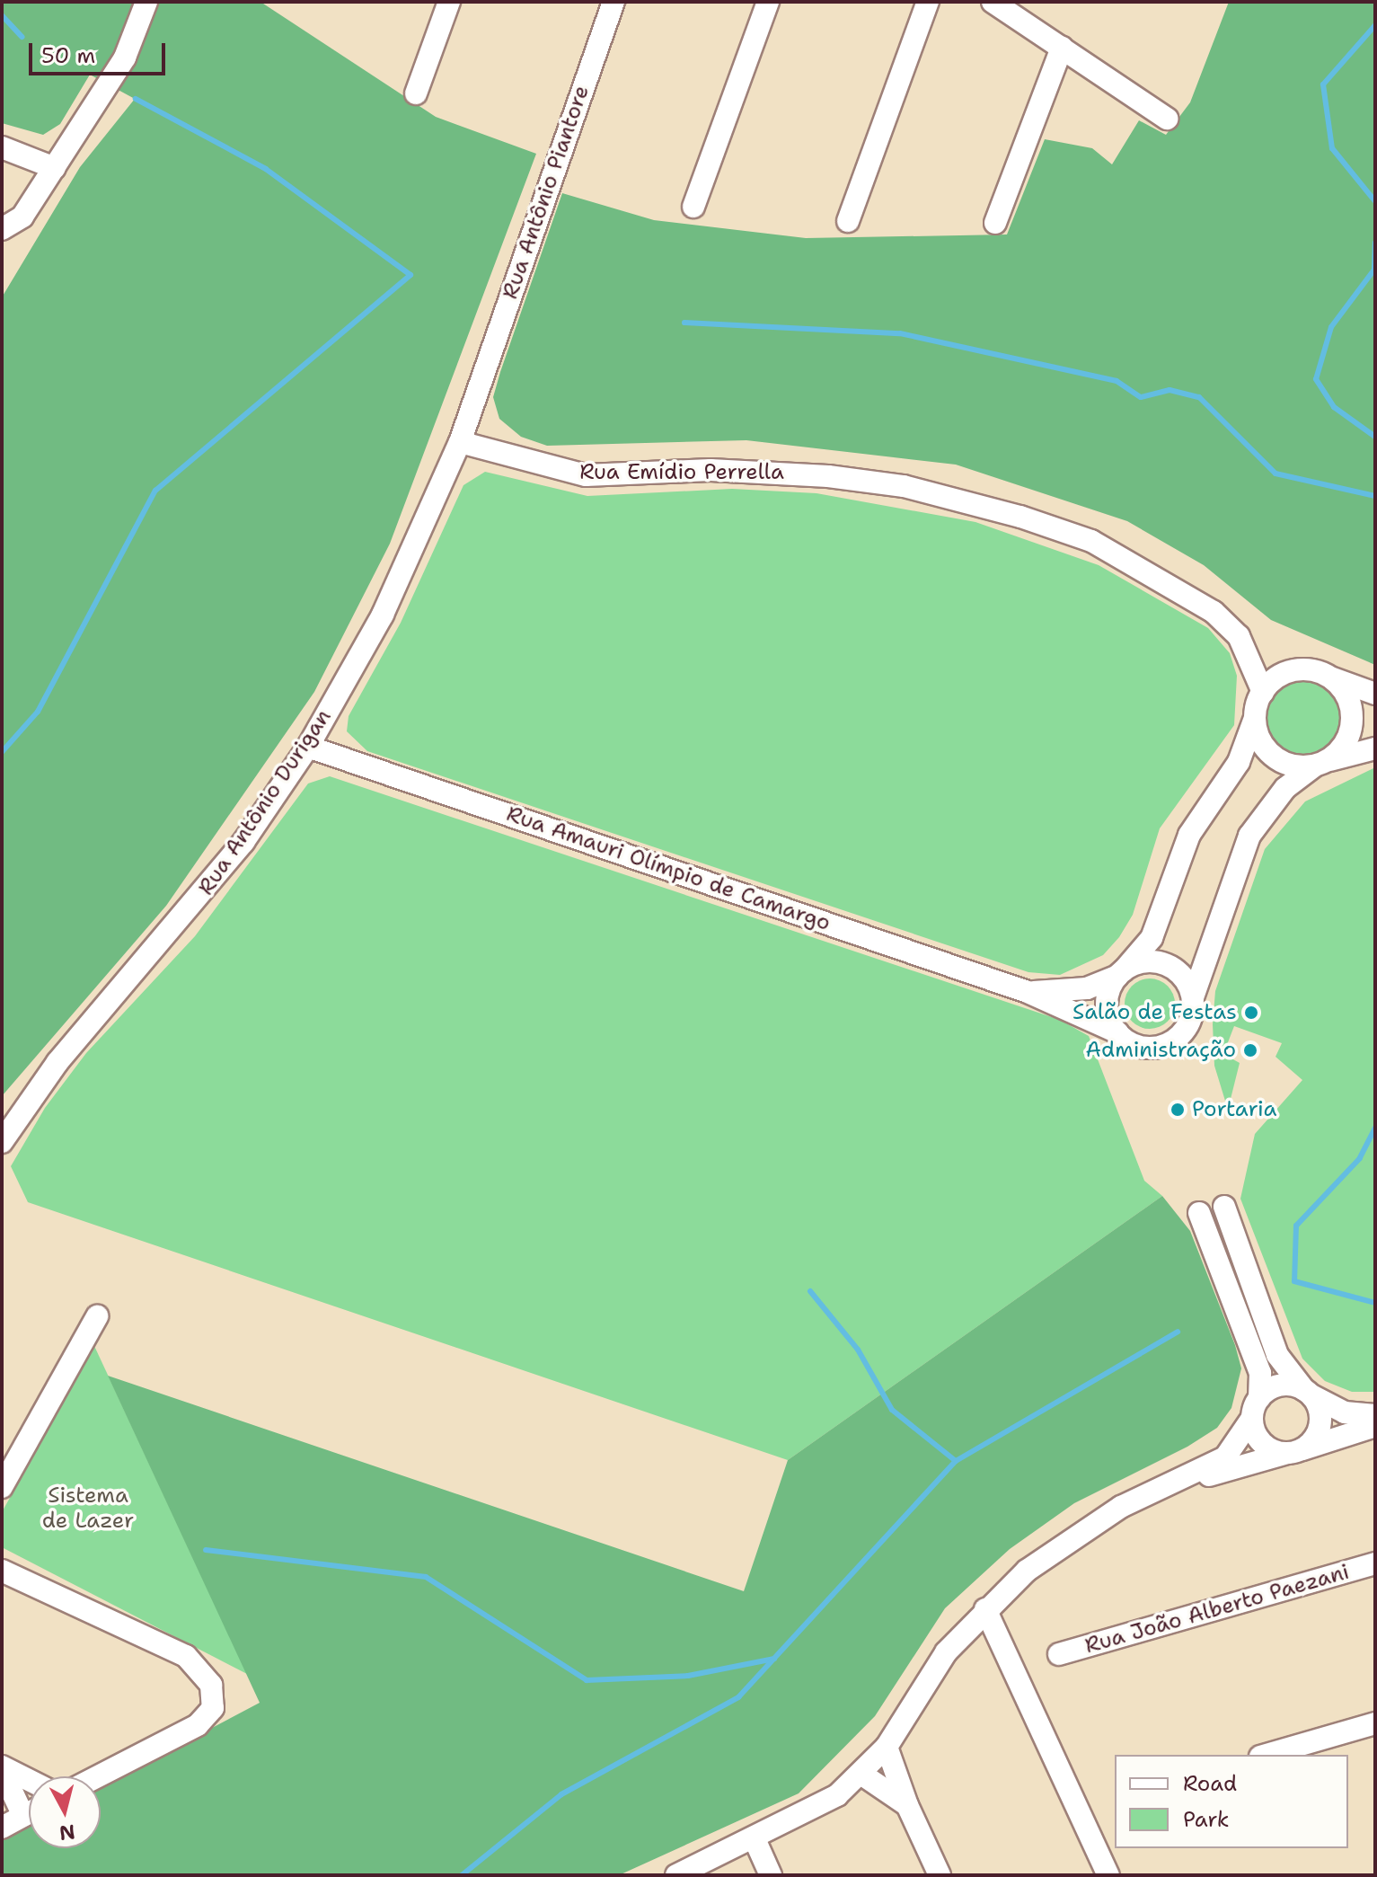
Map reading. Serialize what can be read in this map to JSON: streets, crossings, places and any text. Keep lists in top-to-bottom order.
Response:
{
  "streets": {
    "street": [
      "Rua Antônio Piantore",
      "Rua Emídio Perrella",
      "Rua Antônio Durigan",
      "Rua Amauri Olímpio de Camargo",
      "Rua João Alberto Paezani"
    ]
  },
  "crossings": [
    ["Rua Antônio Piantore", "Rua Antônio Durigan"],
    ["Rua Emídio Perrella", "Rua Antônio Durigan"],
    ["Rua Antônio Durigan", "Rua Amauri Olímpio de Camargo"]
  ],
  "parks": ["Sistema de Lazer"],
  "places": ["Salão de Festas", "Administração", "Portaria"],
  "legend": ["Road", "Park"],
  "scale_bar": "50 m",
  "north": "bottom"
}
